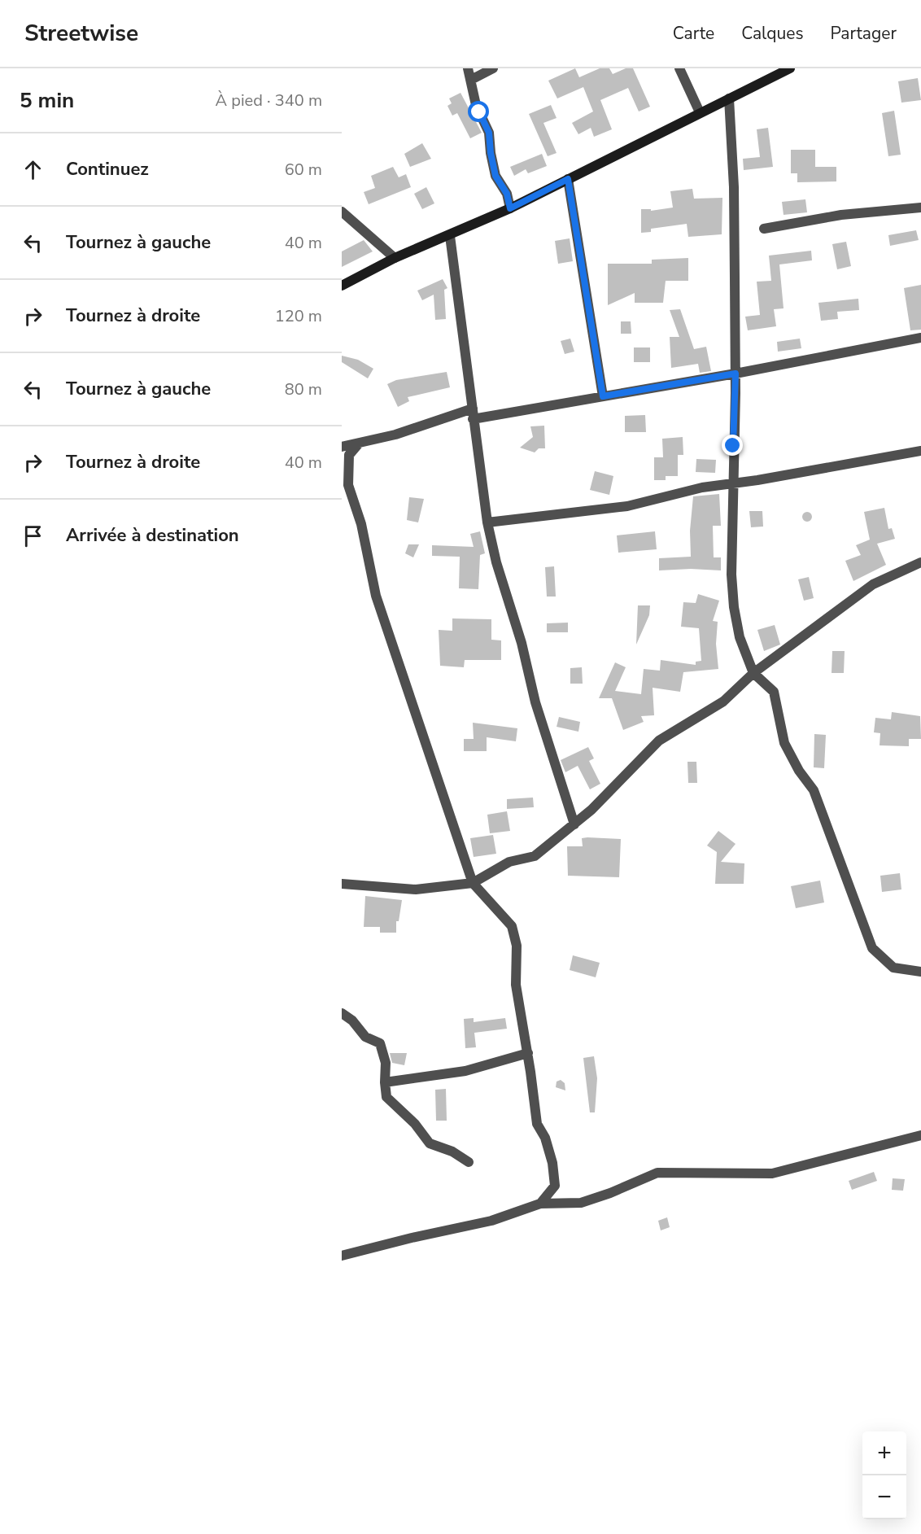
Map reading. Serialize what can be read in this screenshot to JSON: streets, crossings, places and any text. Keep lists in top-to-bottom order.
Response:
{
  "page": {
    "header": "Streetwise",
    "nav": ["Carte", "Calques", "Partager"],
    "heading": ["5 min", "À pied · 340 m"],
    "list": [
      ["Continuez", "60 m"],
      ["Tournez à gauche", "40 m"],
      ["Tournez à droite", "120 m"],
      ["Tournez à gauche", "80 m"],
      ["Tournez à droite", "40 m"],
      "Arrivée à destination"
    ],
    "map_buttons": ["+", "−"]
  }
}
